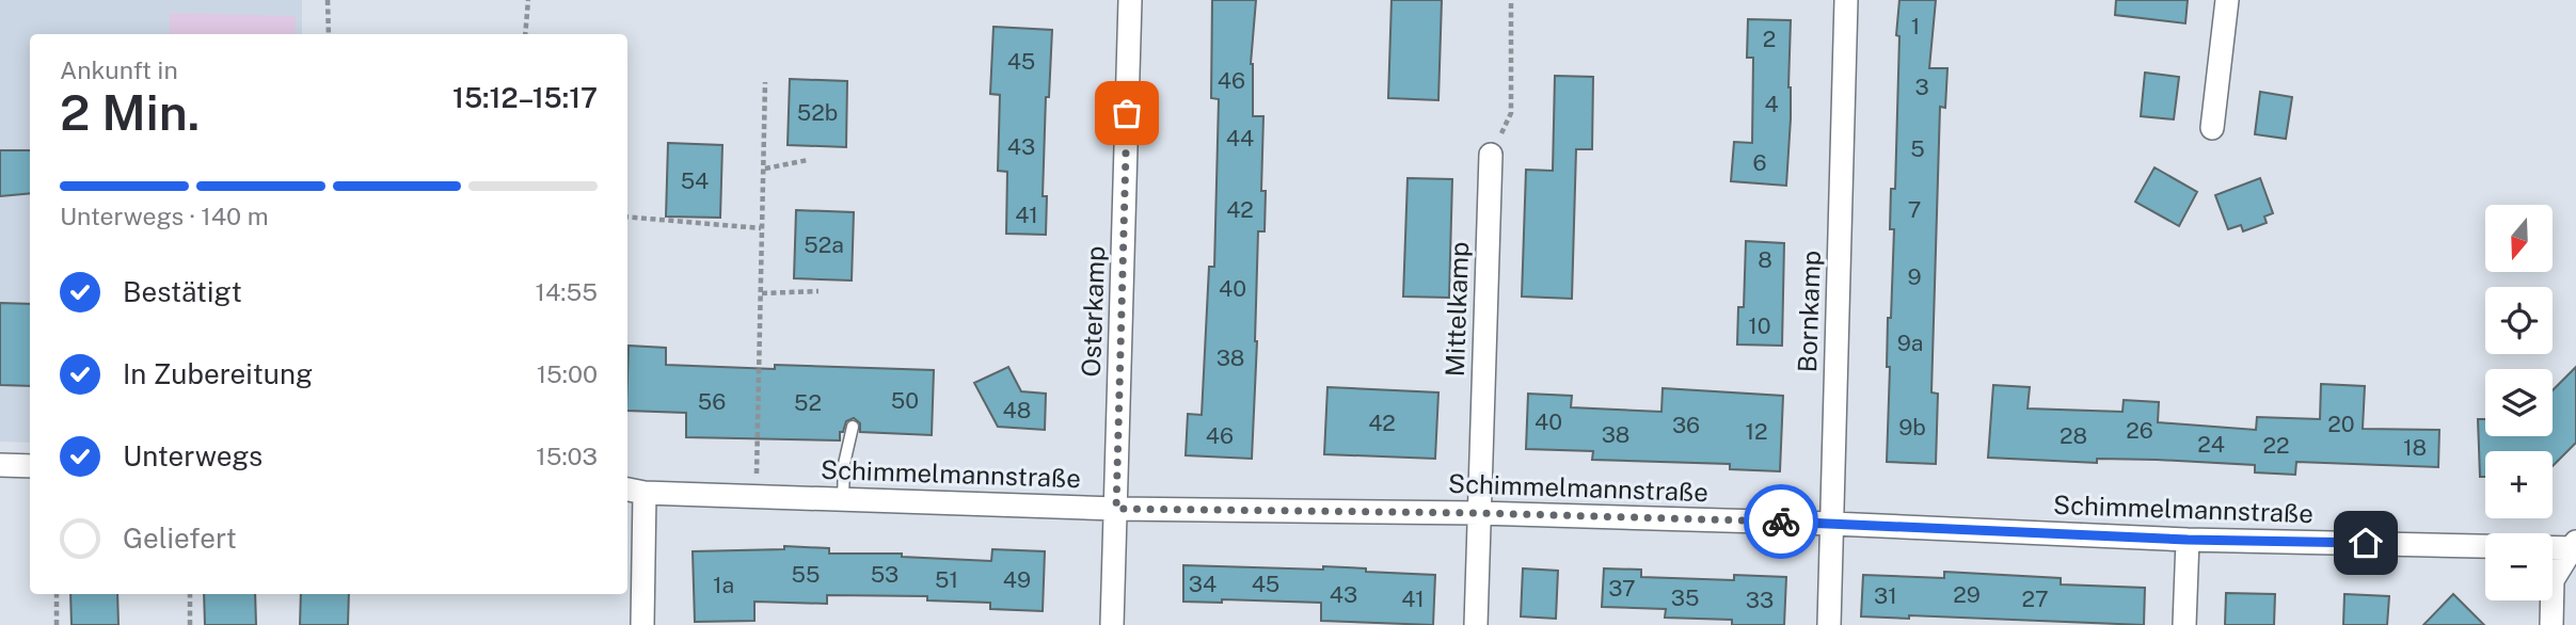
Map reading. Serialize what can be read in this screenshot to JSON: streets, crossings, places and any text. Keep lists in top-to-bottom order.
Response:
{
  "streets": {
    "street": [
      "Mittelkamp",
      "Osterkamp",
      "Bornkamp",
      "Schimmelmannstraße"
    ]
  },
  "crossings": [
    ["Mittelkamp", "Schimmelmannstraße"],
    ["Osterkamp", "Schimmelmannstraße"],
    ["Bornkamp", "Schimmelmannstraße"]
  ],
  "house_numbers": [
    "1",
    "2",
    "45",
    "46",
    "3",
    "4",
    "52b",
    "44",
    "43",
    "5",
    "6",
    "54",
    "42",
    "7",
    "41",
    "52a",
    "8",
    "9",
    "40",
    "10",
    "9a",
    "38",
    "50",
    "56",
    "52",
    "48",
    "40",
    "42",
    "20",
    "36",
    "9b",
    "26",
    "12",
    "38",
    "46",
    "28",
    "24",
    "22",
    "18",
    "55",
    "53",
    "51",
    "49",
    "34",
    "45",
    "1a",
    "37",
    "43",
    "29",
    "31",
    "35",
    "41",
    "27",
    "33"
  ],
  "north": "bottom",
  "page": {
    "heading": ["2 Min.", "Ankunft in", "15:12–15:17"],
    "bar": "Unterwegs · 140 m",
    "map_buttons": ["+", "−"],
    "list": [
      ["Bestätigt", "14:55"],
      ["In Zubereitung", "15:00"],
      ["Unterwegs", "15:03"],
      "Geliefert"
    ]
  }
}
